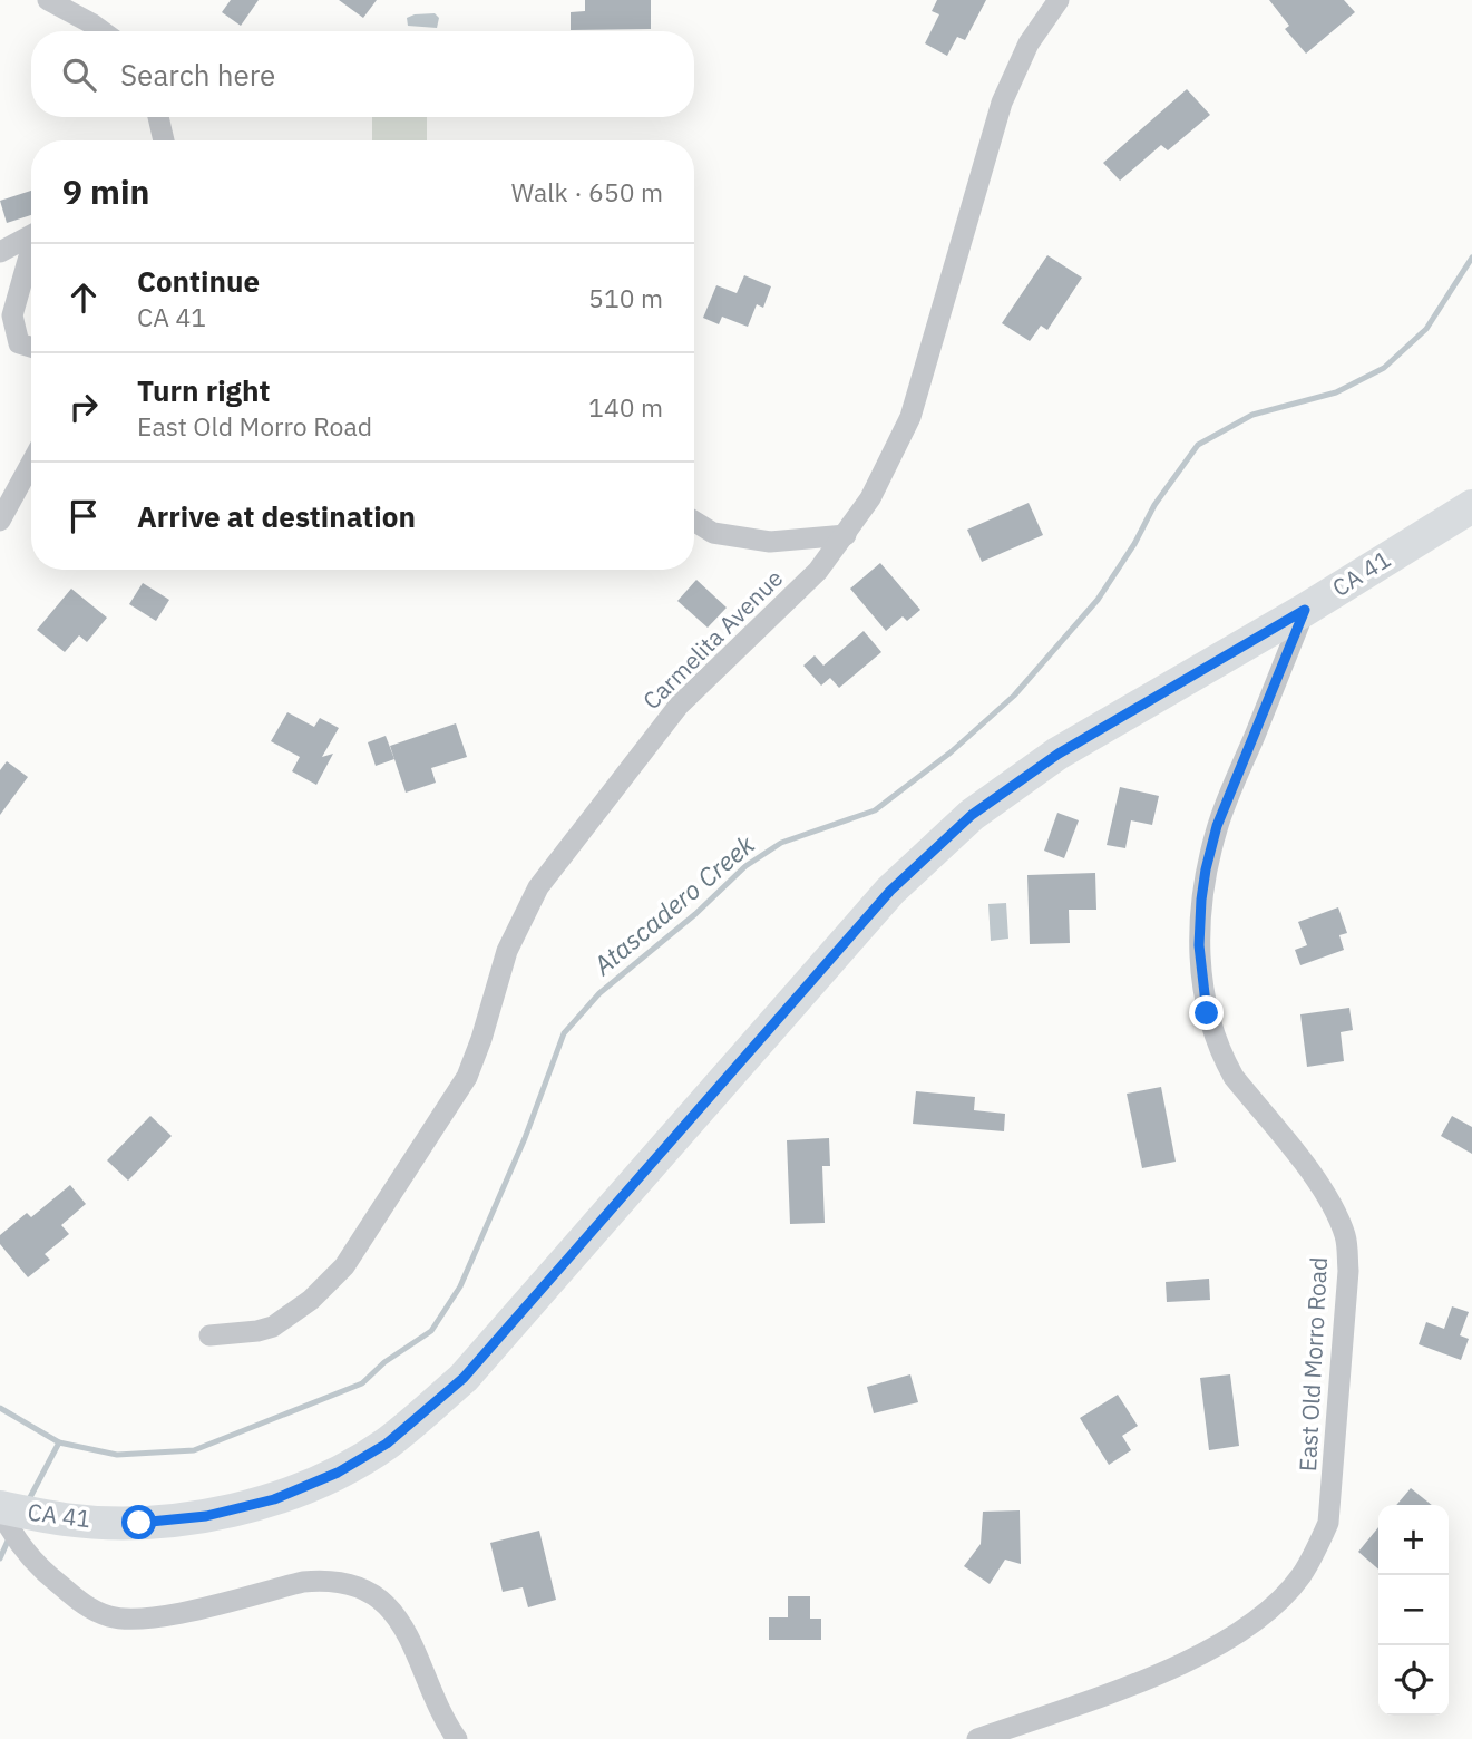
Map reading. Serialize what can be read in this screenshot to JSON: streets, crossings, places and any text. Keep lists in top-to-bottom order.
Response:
{
  "streets": {
    "main road": ["CA 41"],
    "street": ["Carmelita Avenue", "East Old Morro Road"]
  },
  "crossings": [
    ["CA 41", "East Old Morro Road"]
  ],
  "water": ["Atascadero Creek"],
  "page": {
    "search": "Search here",
    "heading": ["9 min", "Walk · 650 m"],
    "list": [
      ["Continue", "CA 41", "510 m"],
      ["Turn right", "East Old Morro Road", "140 m"],
      "Arrive at destination"
    ],
    "map_buttons": ["+", "−"]
  }
}
